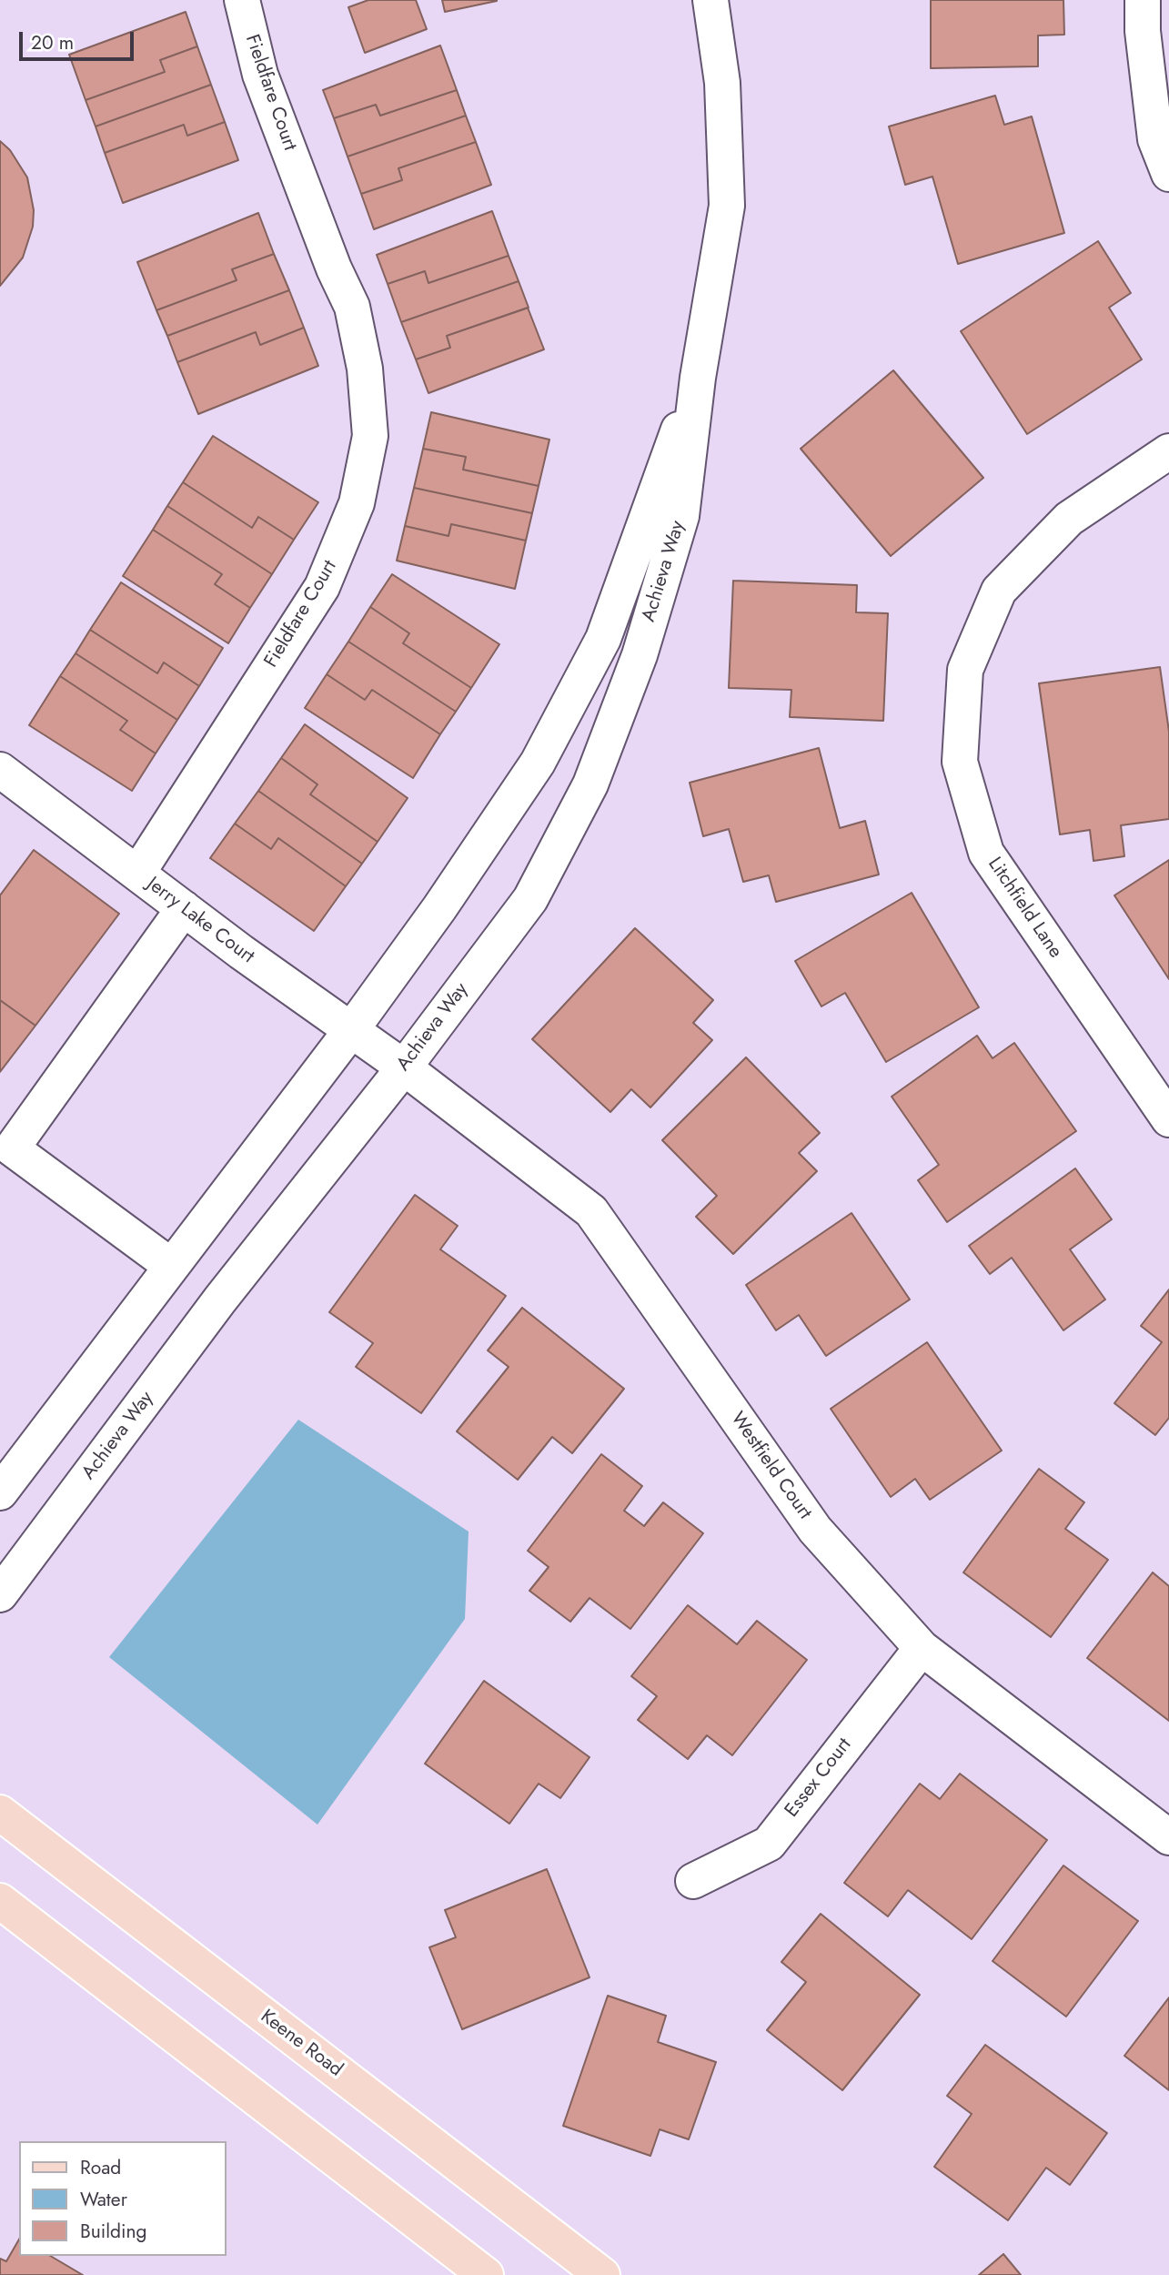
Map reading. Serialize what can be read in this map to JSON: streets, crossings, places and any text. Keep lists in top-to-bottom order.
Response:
{
  "streets": {
    "main road": ["Keene Road"],
    "street": [
      "Fieldfare Court",
      "Achieva Way",
      "Litchfield Lane",
      "Jerry Lake Court",
      "Westfield Court",
      "Essex Court"
    ]
  },
  "crossings": [
    ["Fieldfare Court", "Jerry Lake Court"],
    ["Achieva Way", "Jerry Lake Court"],
    ["Achieva Way", "Westfield Court"],
    ["Jerry Lake Court", "Westfield Court"],
    ["Westfield Court", "Essex Court"]
  ],
  "legend": ["Road", "Water", "Building"],
  "scale_bar": "20 m"
}
